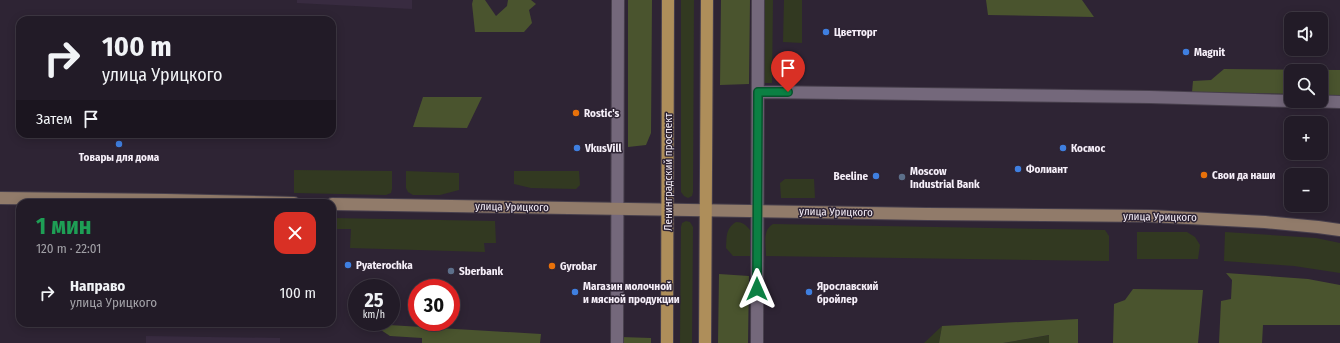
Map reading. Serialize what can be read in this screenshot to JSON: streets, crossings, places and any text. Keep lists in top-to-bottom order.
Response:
{
  "streets": {
    "main road": ["Ленинградский проспект"],
    "street": ["улица Урицкого"]
  },
  "crossings": [
    ["Ленинградский проспект", "улица Урицкого"]
  ],
  "places": [
    "Цветторг",
    "Magnit",
    "Rostic's",
    "Товары для дома",
    "VkusVill",
    "Космос",
    "Фолиант",
    "Свои да наши",
    "Beeline",
    "Moscow Industrial Bank",
    "Pyaterochka",
    "Gyrobar",
    "Sberbank",
    "Магазин молочной и мясной продукции",
    "Ярославский бройлер"
  ],
  "page": {
    "map_buttons": ["+", "−"],
    "turn": ["100 m", "улица Урицкого"],
    "then": "Затем",
    "heading": ["1 мин", "120 m · 22:01"],
    "list": [
      {
        "name": "Направо",
        "note": "улица Урицкого",
        "value": "100 m"
      }
    ],
    "speed": "25 km/h",
    "limit": "30"
  }
}
